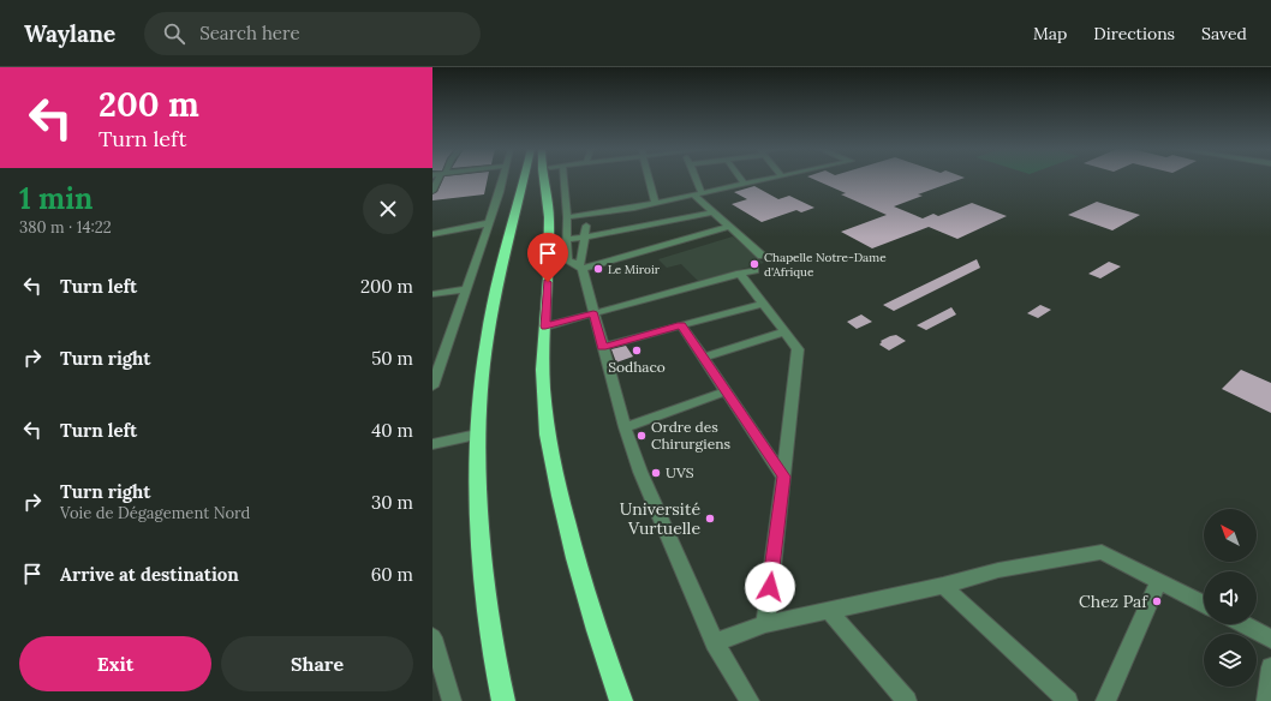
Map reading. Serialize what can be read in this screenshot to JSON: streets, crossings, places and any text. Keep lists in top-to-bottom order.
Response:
{
  "places": [
    "Chapelle Notre-Dame d'Afrique",
    "Le Miroir",
    "Sodhaco",
    "Ordre des Chirurgiens",
    "UVS",
    "Université Vurtuelle",
    "Chez Paf"
  ],
  "north": "top left",
  "page": {
    "header": "Waylane",
    "search": "Search here",
    "nav": ["Map", "Directions", "Saved"],
    "turn": ["200 m", "Turn left"],
    "heading": ["1 min", "380 m · 14:22"],
    "list": [
      {
        "name": "Turn left",
        "value": "200 m"
      },
      {
        "name": "Turn right",
        "value": "50 m"
      },
      {
        "name": "Turn left",
        "value": "40 m"
      },
      {
        "name": "Turn right",
        "note": "Voie de Dégagement Nord",
        "value": "30 m"
      },
      {
        "name": "Arrive at destination",
        "value": "60 m"
      }
    ],
    "buttons": ["Exit", "Share"]
  }
}
